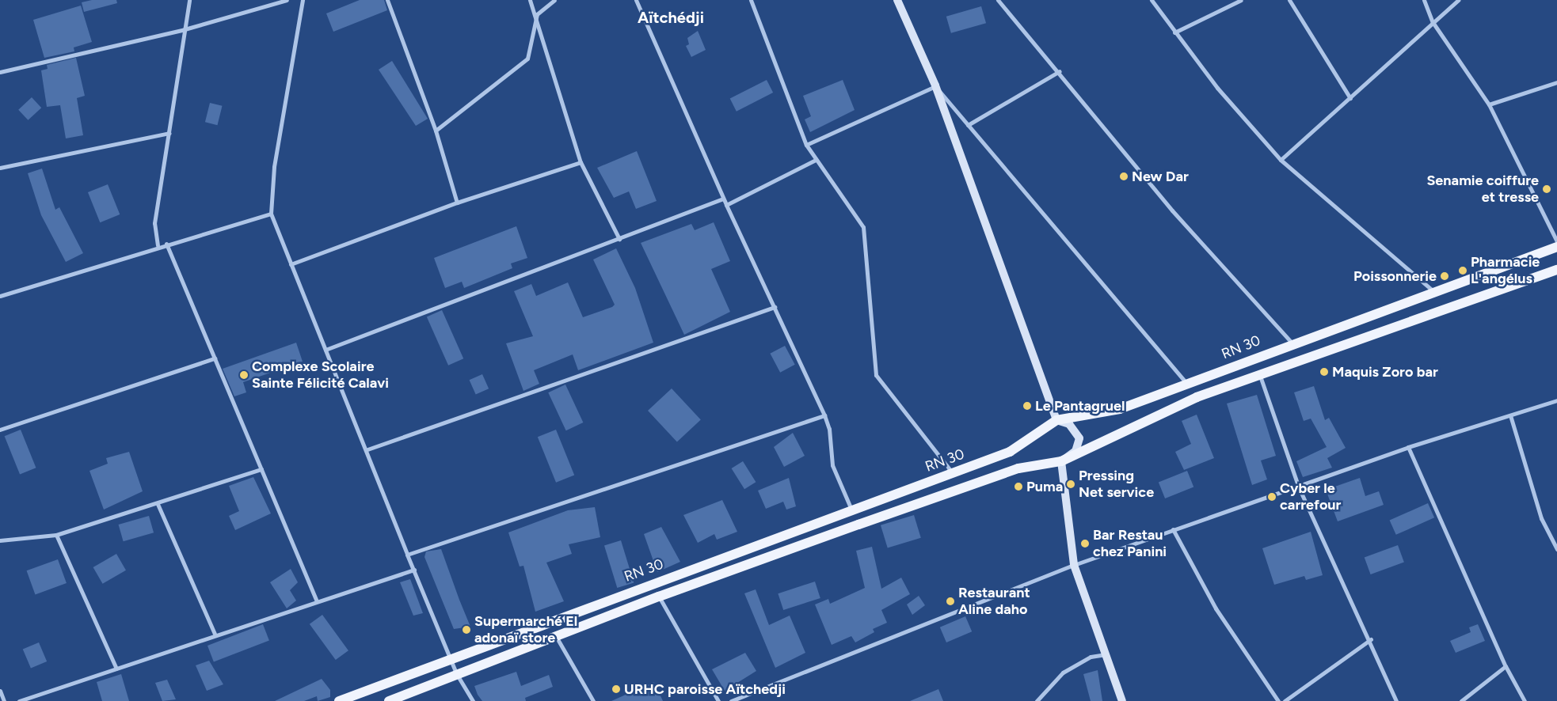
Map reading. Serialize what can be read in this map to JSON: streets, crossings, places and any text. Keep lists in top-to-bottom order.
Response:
{
  "streets": {
    "main road": ["RN 30"]
  },
  "districts": ["Aïtchédji"],
  "places": [
    "New Dar",
    "Senamie coiffure et tresse",
    "Pharmacie L'angélus",
    "Poissonnerie",
    "Maquis Zoro bar",
    "Complexe Scolaire Sainte Félicité Calavi",
    "Le Pantagruel",
    "Pressing Net service",
    "Puma",
    "Cyber le carrefour",
    "Bar Restau chez Panini",
    "Restaurant Aline daho",
    "Supermarché El adonaï store",
    "URHC paroisse Aïtchedji"
  ]
}
